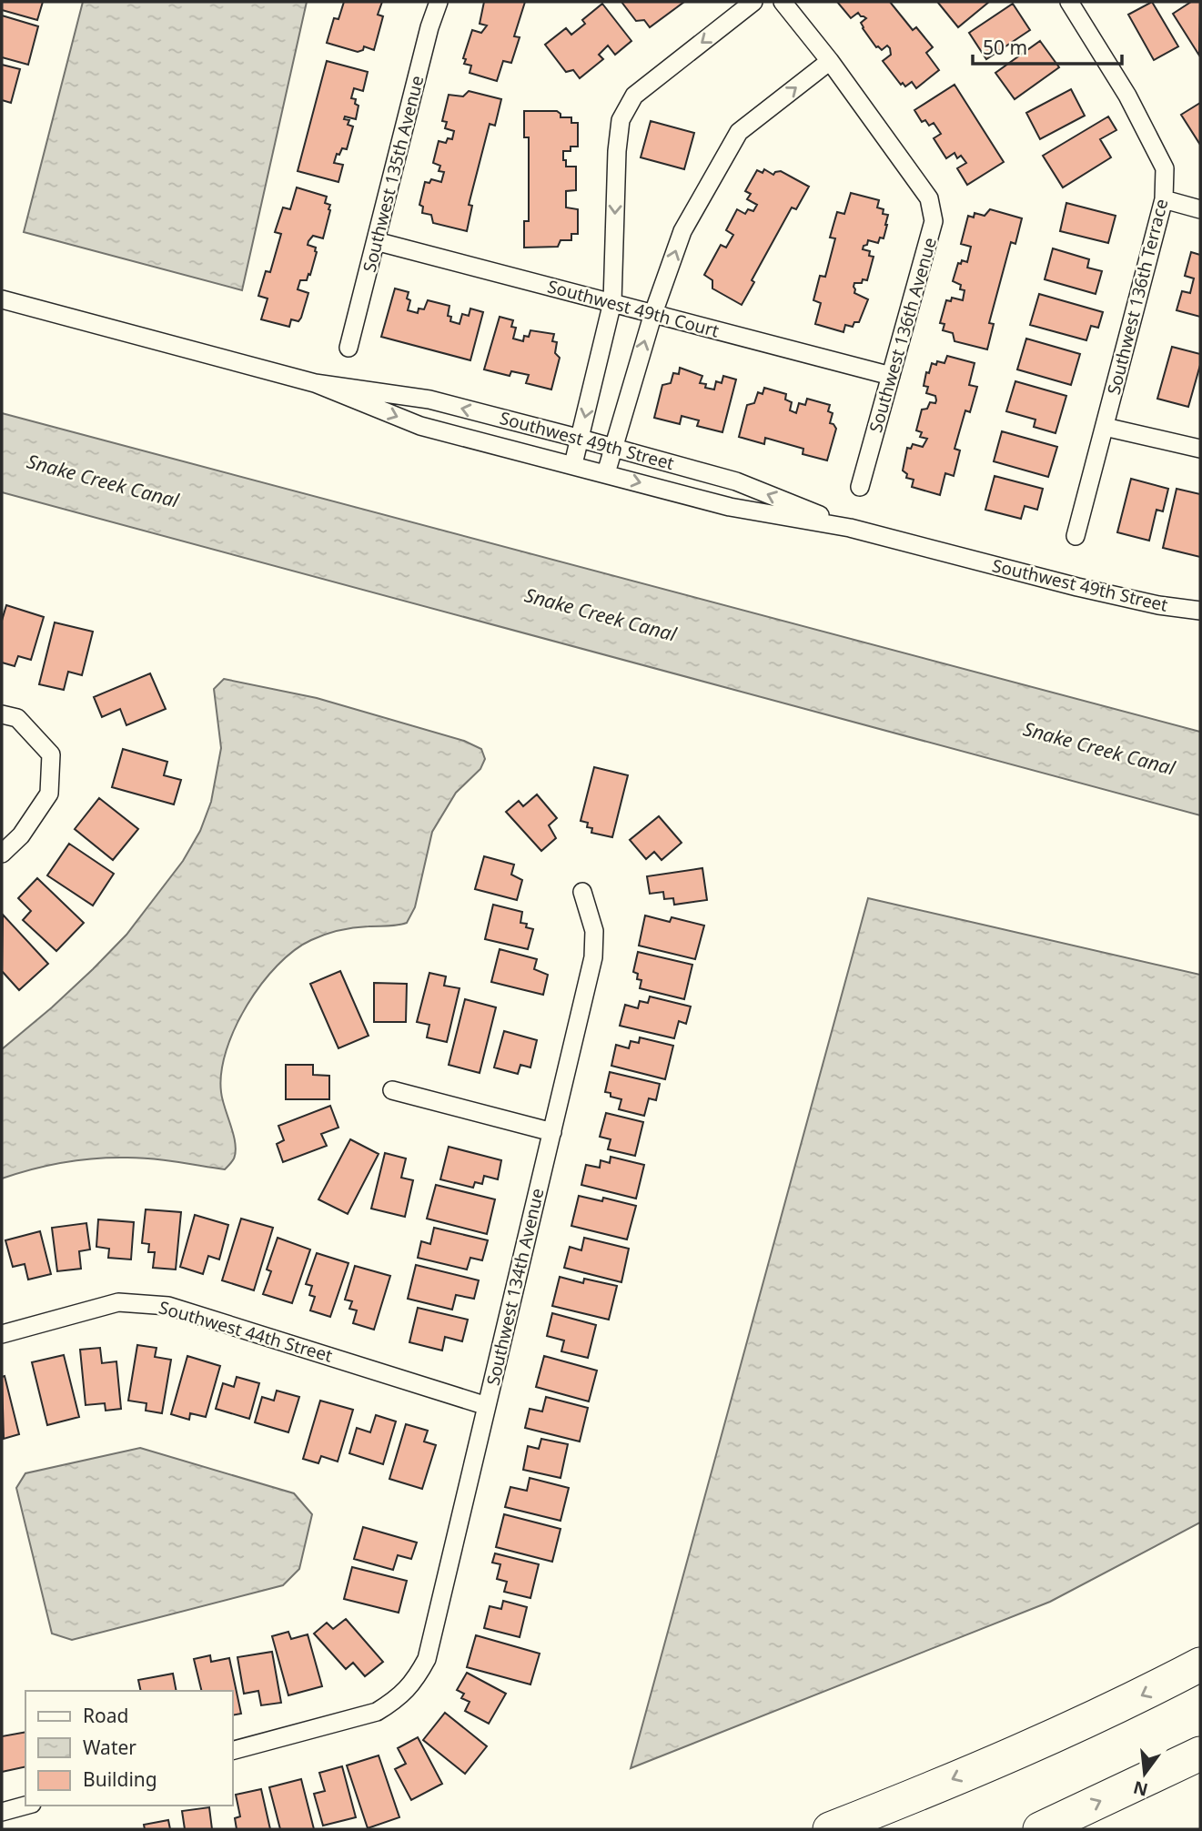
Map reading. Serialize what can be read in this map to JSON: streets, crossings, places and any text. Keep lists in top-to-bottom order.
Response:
{
  "streets": {
    "street": [
      "Southwest 135th Avenue",
      "Southwest 136th Terrace",
      "Southwest 49th Court",
      "Southwest 136th Avenue",
      "Southwest 49th Street",
      "Southwest 134th Avenue",
      "Southwest 44th Street"
    ]
  },
  "crossings": [
    ["Southwest 135th Avenue", "Southwest 49th Court"],
    ["Southwest 49th Court", "Southwest 136th Avenue"],
    ["Southwest 134th Avenue", "Southwest 44th Street"]
  ],
  "water": ["Snake Creek Canal"],
  "legend": ["Road", "Water", "Building"],
  "scale_bar": "50 m",
  "north": "bottom"
}
